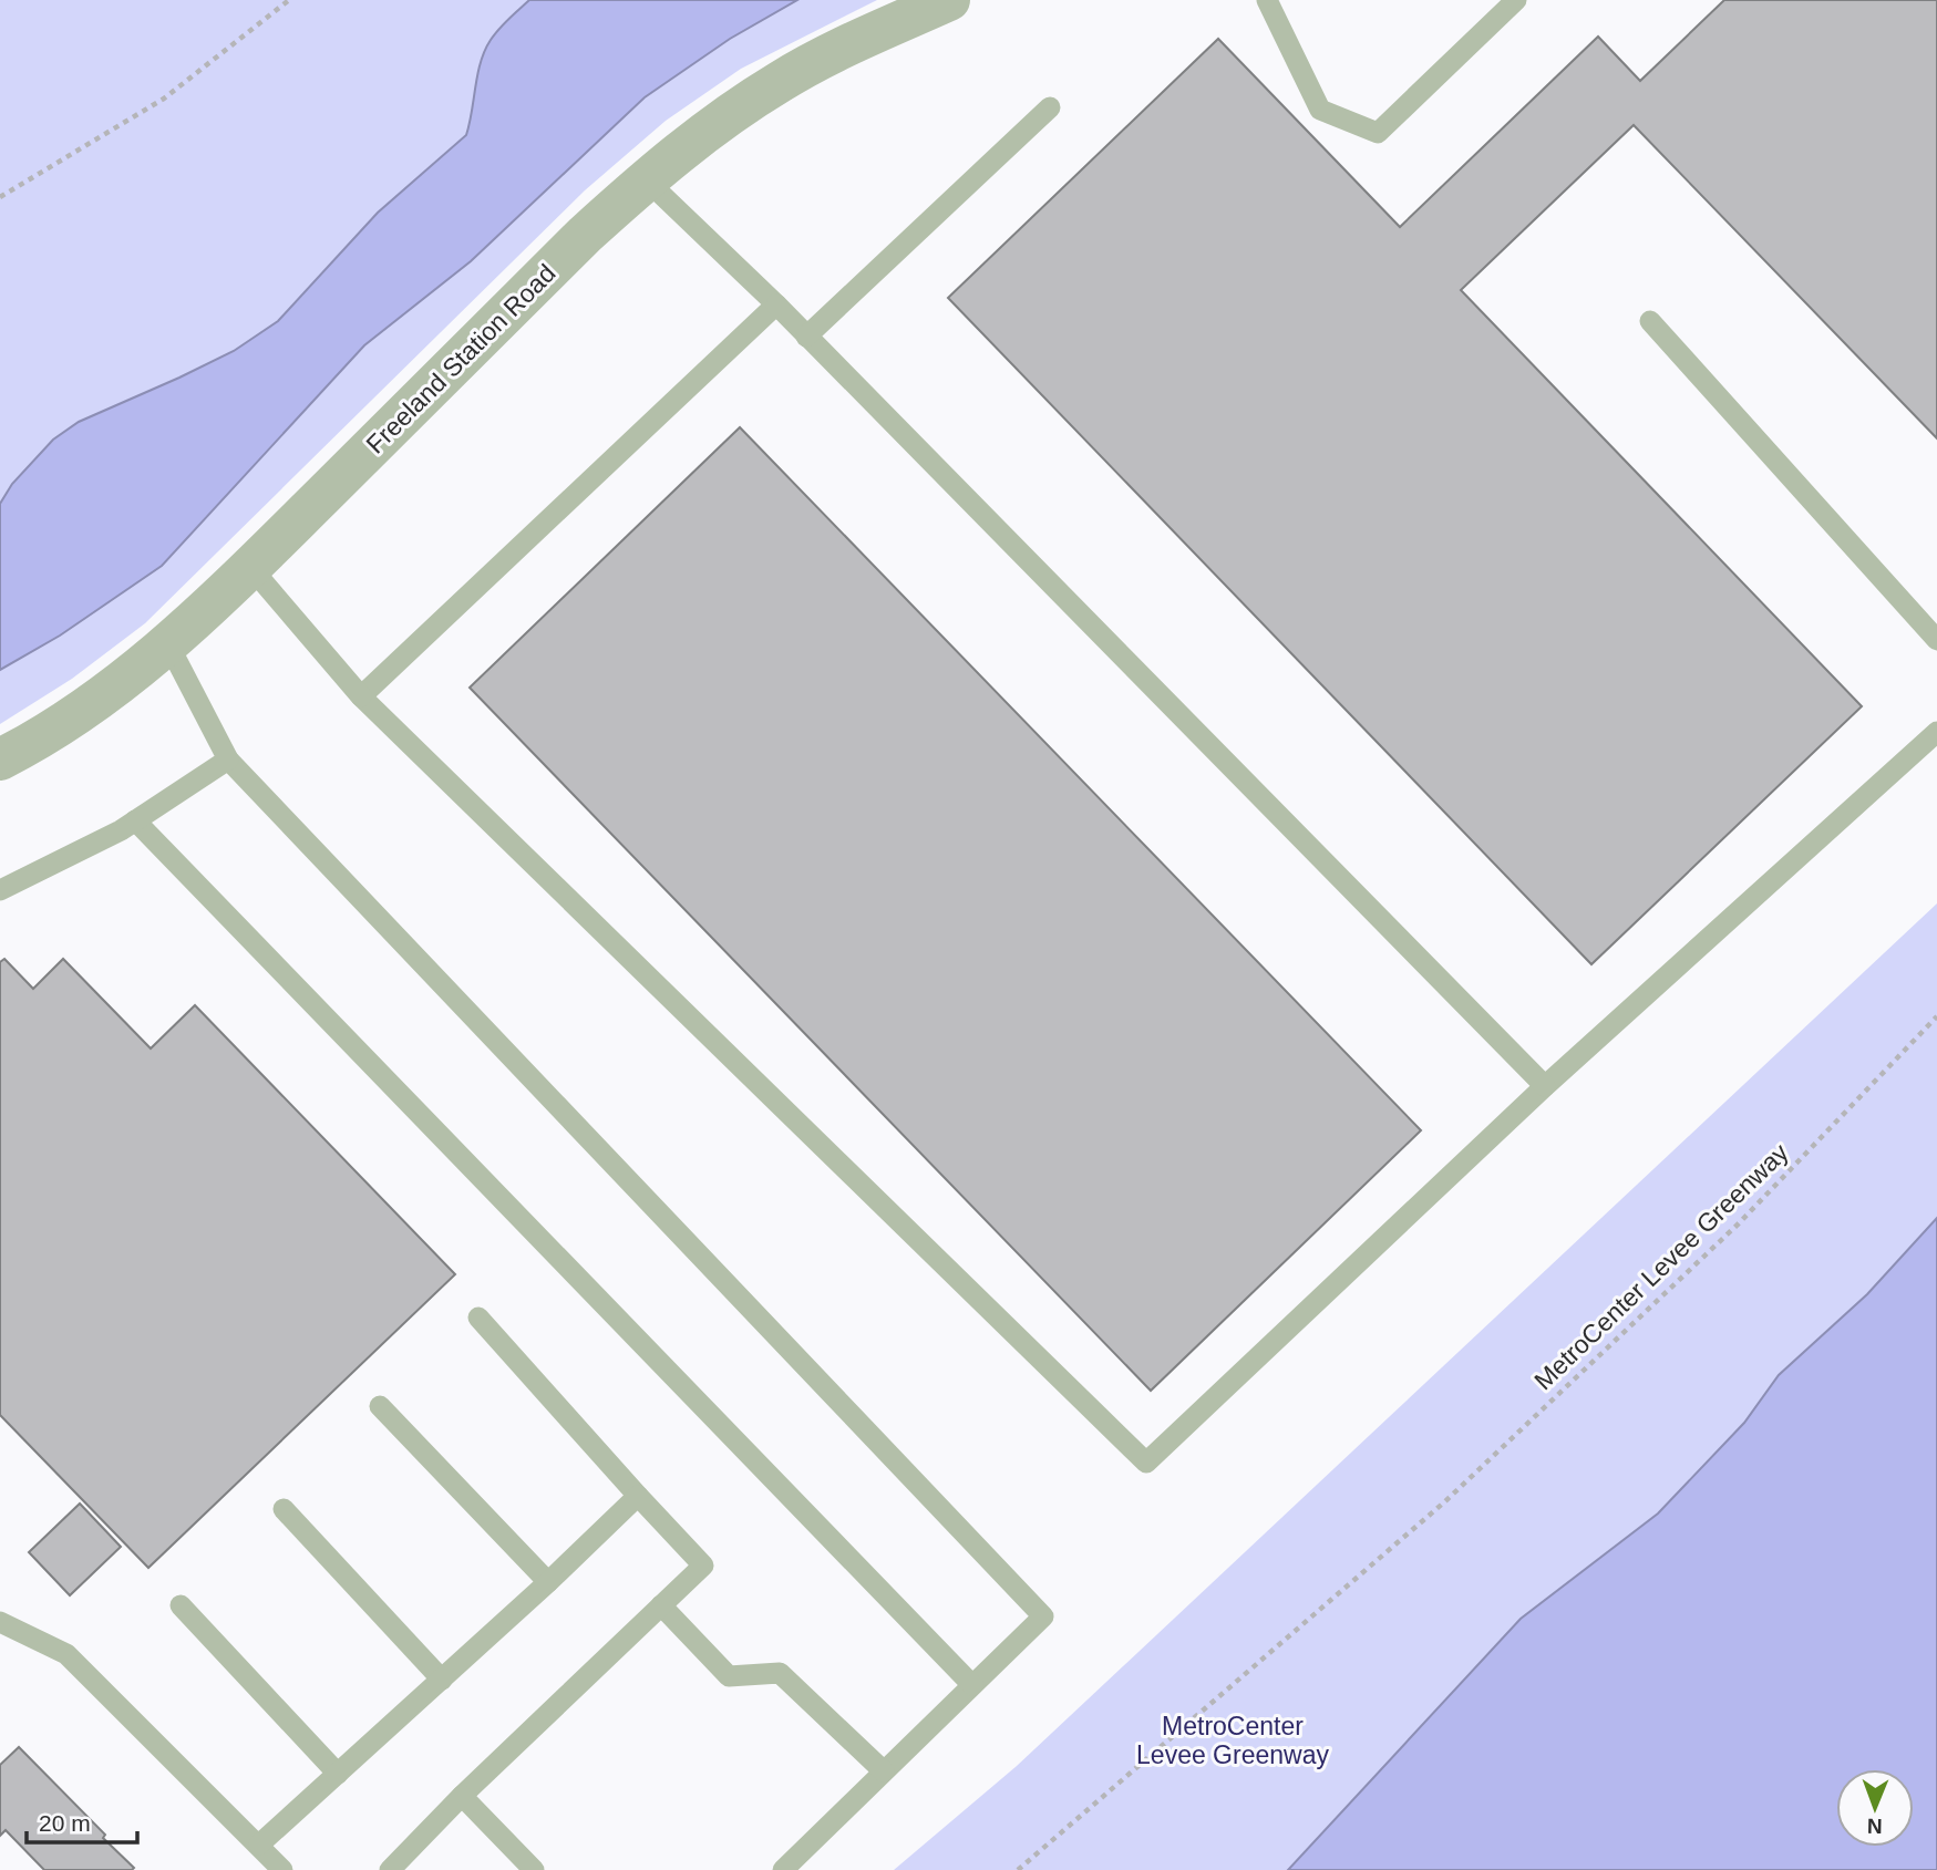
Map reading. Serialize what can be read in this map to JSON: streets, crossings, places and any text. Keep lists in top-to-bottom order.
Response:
{
  "streets": {
    "street": ["Freeland Station Road"],
    "path": ["MetroCenter Levee Greenway"]
  },
  "parks": ["MetroCenter Levee Greenway"],
  "scale_bar": "20 m",
  "north": "bottom"
}
